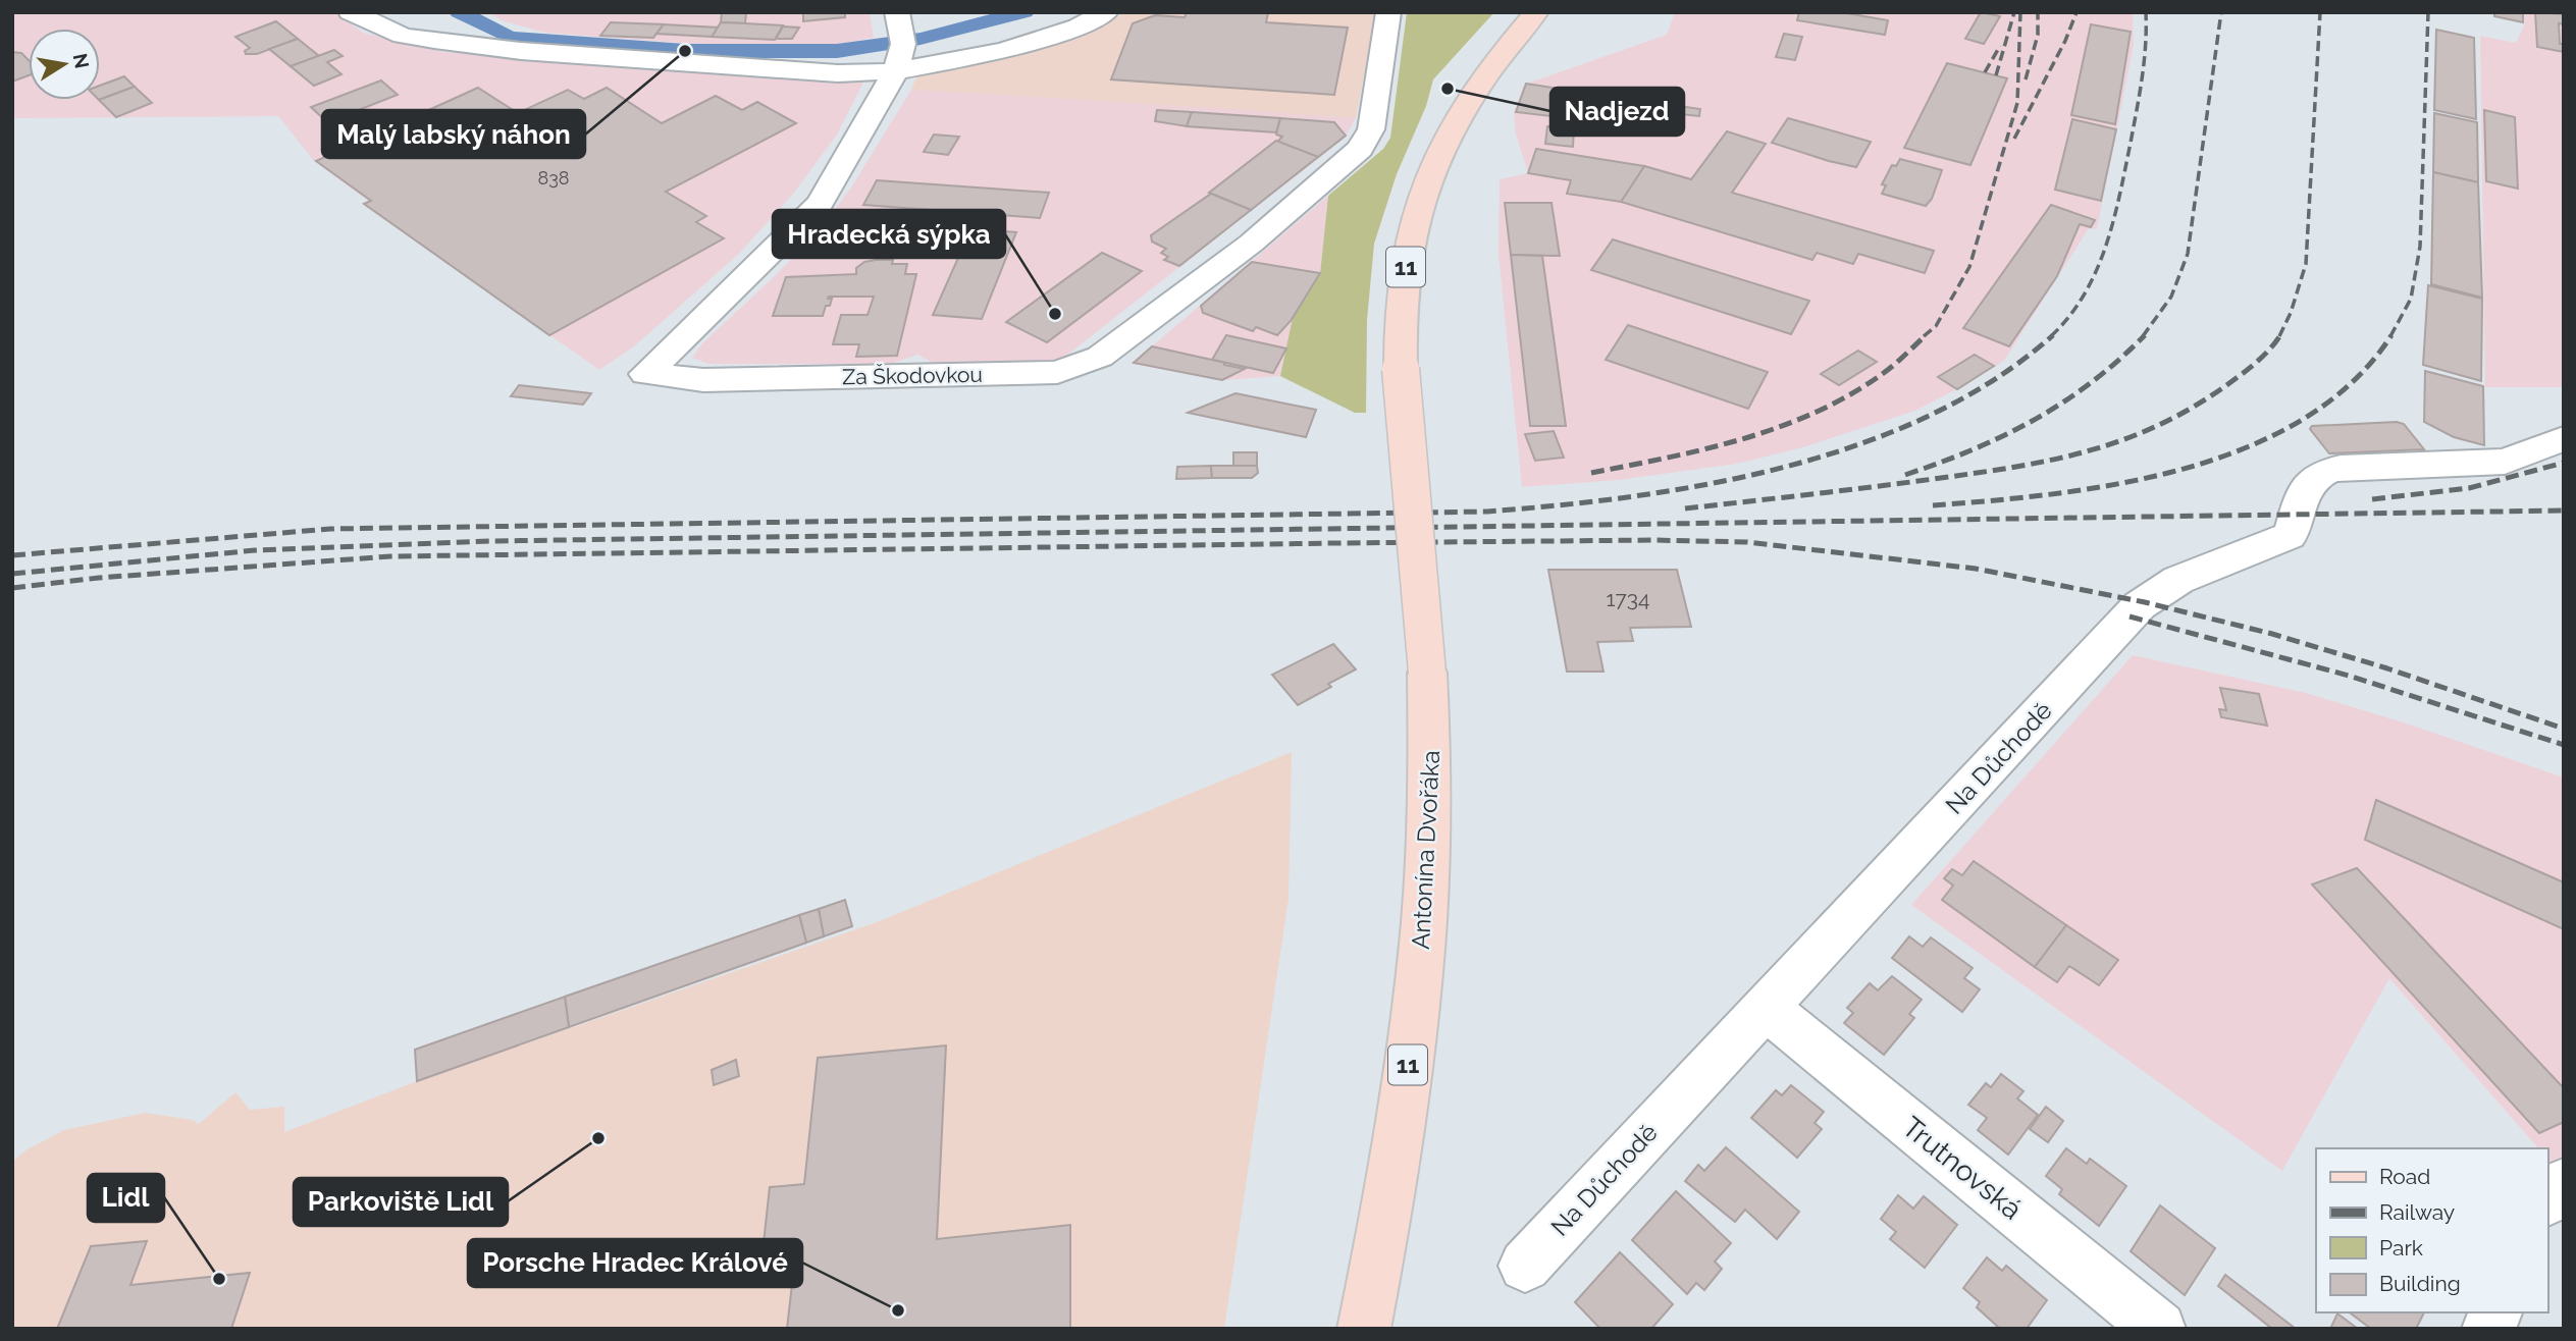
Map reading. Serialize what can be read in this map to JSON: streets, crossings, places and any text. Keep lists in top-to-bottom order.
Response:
{
  "streets": {
    "main road": ["11", "Antonína Dvořáka"],
    "street": ["Za Škodovkou", "Na Důchodě", "Trutnovská"]
  },
  "crossings": [
    ["Na Důchodě", "Trutnovská"]
  ],
  "places": [
    "Malý labský náhon",
    "Nadjezd",
    "Hradecká sýpka",
    "Parkoviště Lidl",
    "Lidl",
    "Porsche Hradec Králové"
  ],
  "house_numbers": ["838", "1734"],
  "legend": [
    "Road",
    "Railway",
    "Park",
    "Building"
  ],
  "north": "right"
}
